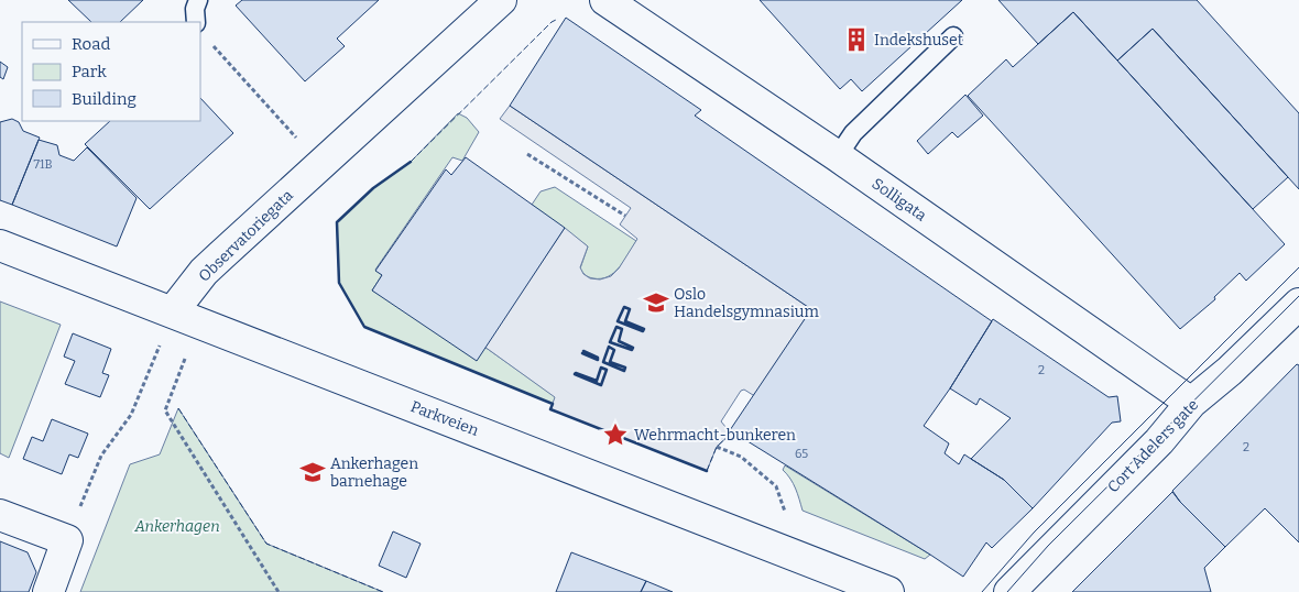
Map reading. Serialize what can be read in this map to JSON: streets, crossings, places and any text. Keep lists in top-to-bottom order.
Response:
{
  "streets": {
    "street": [
      "Solligata",
      "Observatoriegata",
      "Parkveien",
      "Cort Adelers gate"
    ]
  },
  "crossings": [
    ["Solligata", "Cort Adelers gate"],
    ["Observatoriegata", "Parkveien"]
  ],
  "parks": ["Ankerhagen"],
  "places": {
    "building": ["Indekshuset"],
    "school or university": ["Oslo Handelsgymnasium", "Ankerhagen barnehage"],
    "place": ["Wehrmacht-bunkeren"]
  },
  "house_numbers": [
    "71B",
    "2",
    "2",
    "65"
  ],
  "legend": ["Road", "Park", "Building"]
}
